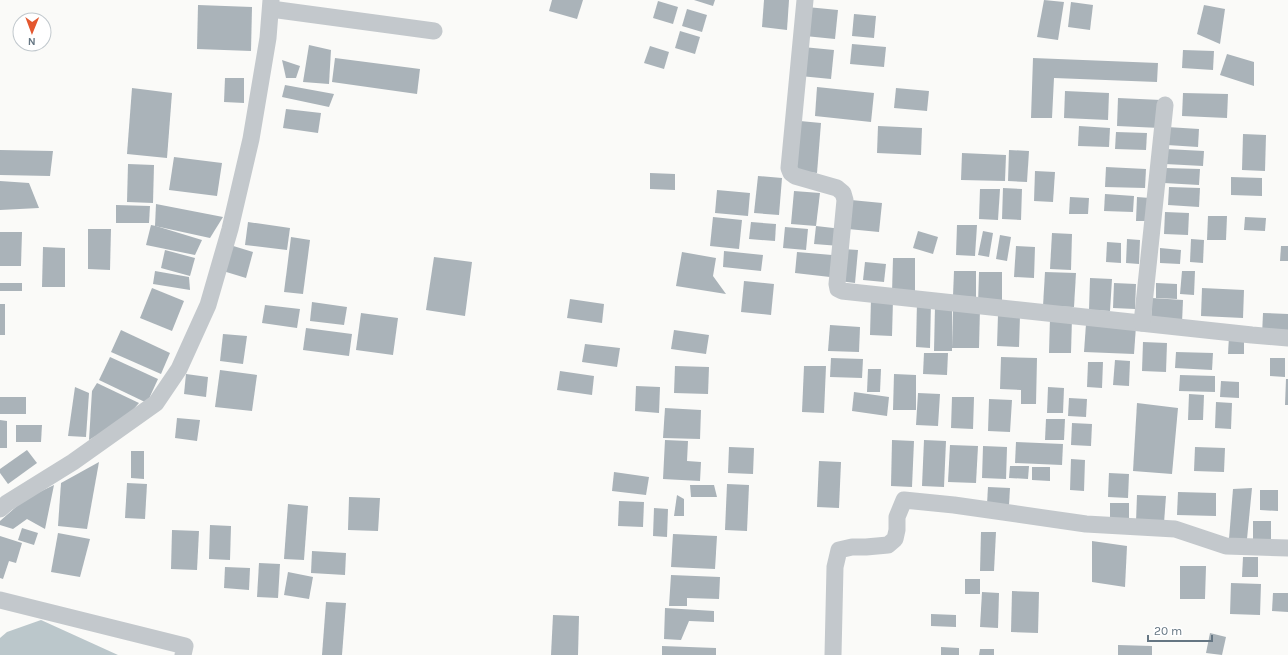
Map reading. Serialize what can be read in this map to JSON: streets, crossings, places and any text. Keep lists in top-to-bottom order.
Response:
{
  "scale_bar": "20 m",
  "north": "bottom"
}
